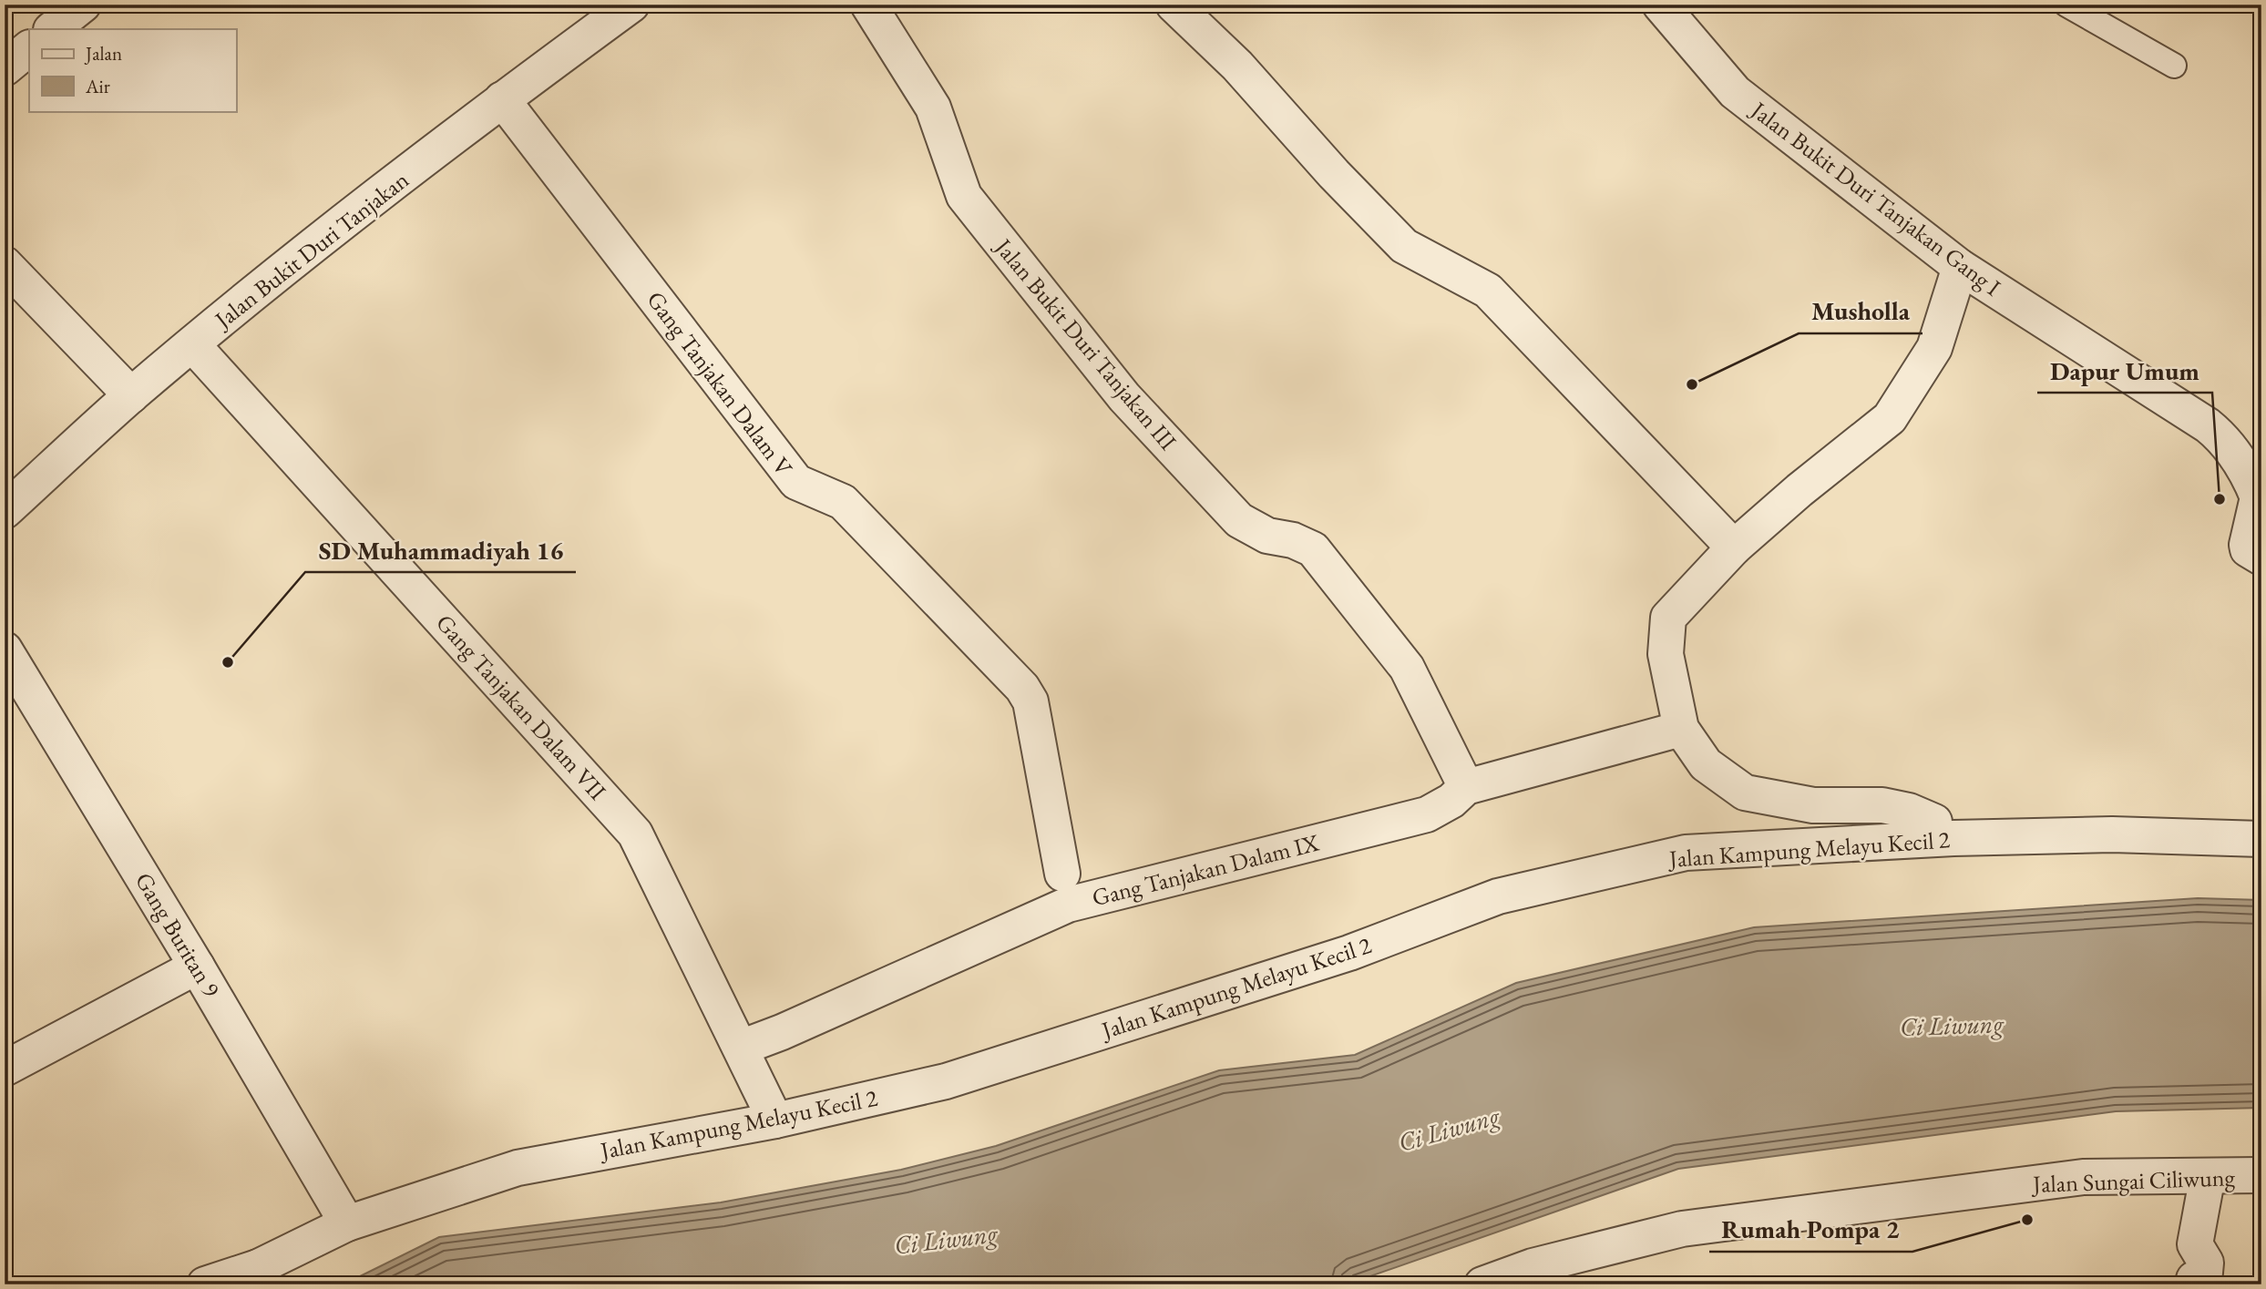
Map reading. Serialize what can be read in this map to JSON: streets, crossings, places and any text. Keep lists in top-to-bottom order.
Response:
{
  "streets": {
    "street": [
      "Jalan Bukit Duri Tanjakan Gang I",
      "Jalan Bukit Duri Tanjakan",
      "Jalan Bukit Duri Tanjakan III",
      "Gang Tanjakan Dalam V",
      "Gang Tanjakan Dalam VII",
      "Jalan Kampung Melayu Kecil 2",
      "Gang Tanjakan Dalam IX",
      "Gang Buritan 9",
      "Jalan Sungai Ciliwung"
    ]
  },
  "crossings": [
    ["Jalan Bukit Duri Tanjakan", "Gang Tanjakan Dalam V"],
    ["Jalan Bukit Duri Tanjakan", "Gang Tanjakan Dalam VII"],
    ["Jalan Bukit Duri Tanjakan III", "Gang Tanjakan Dalam IX"],
    ["Gang Tanjakan Dalam VII", "Jalan Kampung Melayu Kecil 2"],
    ["Gang Tanjakan Dalam VII", "Gang Tanjakan Dalam IX"],
    ["Jalan Kampung Melayu Kecil 2", "Gang Buritan 9"]
  ],
  "water": ["Ci Liwung"],
  "places": [
    "Musholla",
    "Dapur Umum",
    "SD Muhammadiyah 16",
    "Rumah Pompa 2"
  ],
  "legend": ["Jalan", "Air"]
}
